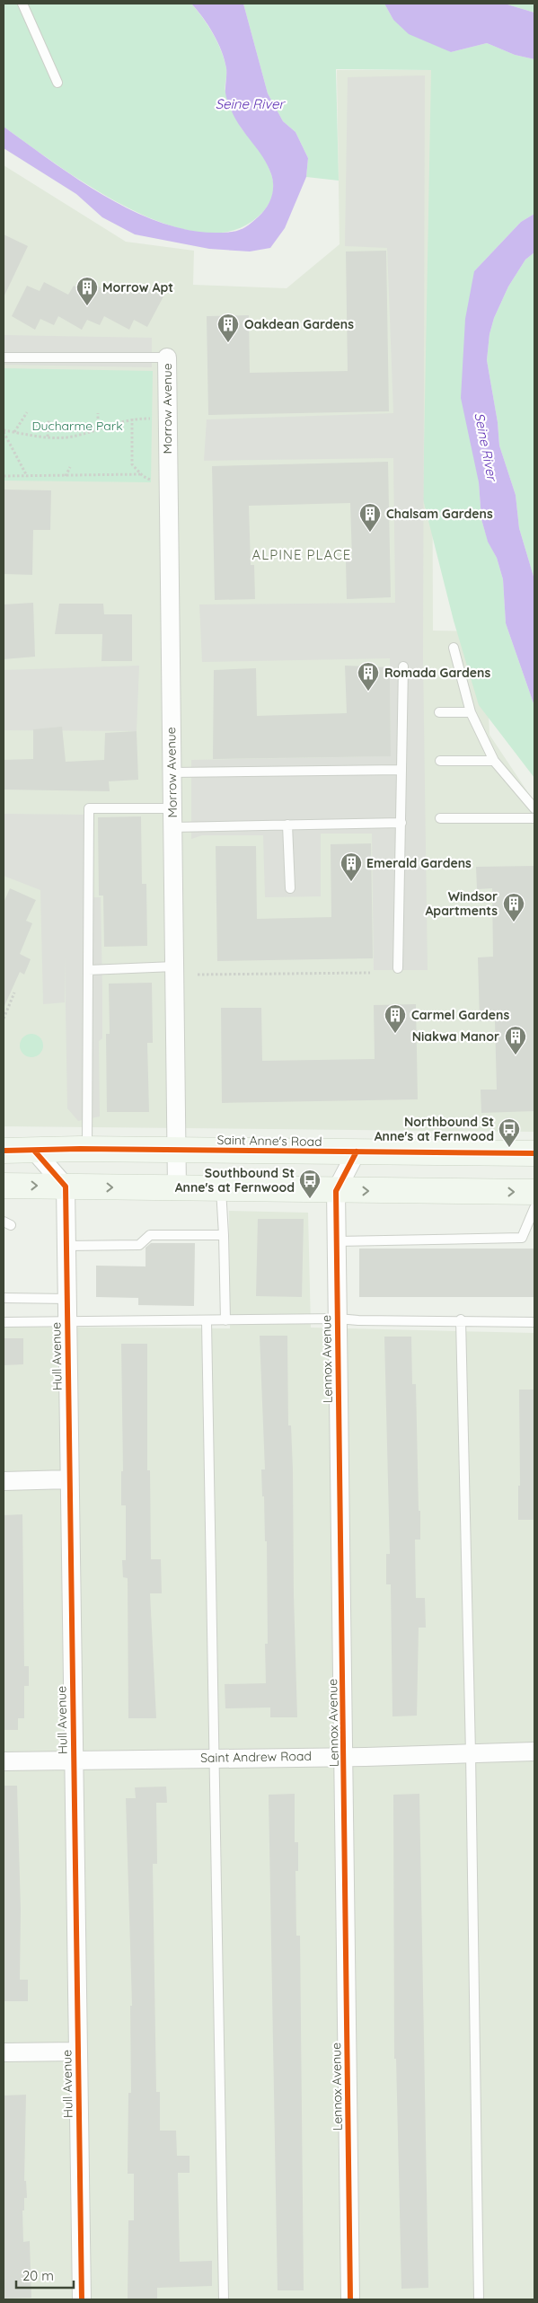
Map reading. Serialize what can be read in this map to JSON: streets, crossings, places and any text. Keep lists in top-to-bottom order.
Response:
{
  "streets": {
    "main road": ["Saint Anne's Road"],
    "street": [
      "Morrow Avenue",
      "Hull Avenue",
      "Lennox Avenue",
      "Saint Andrew Road"
    ]
  },
  "crossings": [
    ["Morrow Avenue", "Saint Anne's Road"],
    ["Saint Anne's Road", "Lennox Avenue"],
    ["Hull Avenue", "Saint Andrew Road"],
    ["Lennox Avenue", "Saint Andrew Road"]
  ],
  "districts": ["ALPINE PLACE"],
  "water": ["Seine River"],
  "parks": ["Ducharme Park"],
  "places": {
    "building": [
      "Morrow Apt",
      "Oakdean Gardens",
      "Chalsam Gardens",
      "Romada Gardens",
      "Emerald Gardens",
      "Windsor Apartments",
      "Carmel Gardens",
      "Niakwa Manor"
    ],
    "bus stop": ["Northbound St Anne's at Fernwood", "Southbound St Anne's at Fernwood"]
  },
  "scale_bar": "20 m"
}
